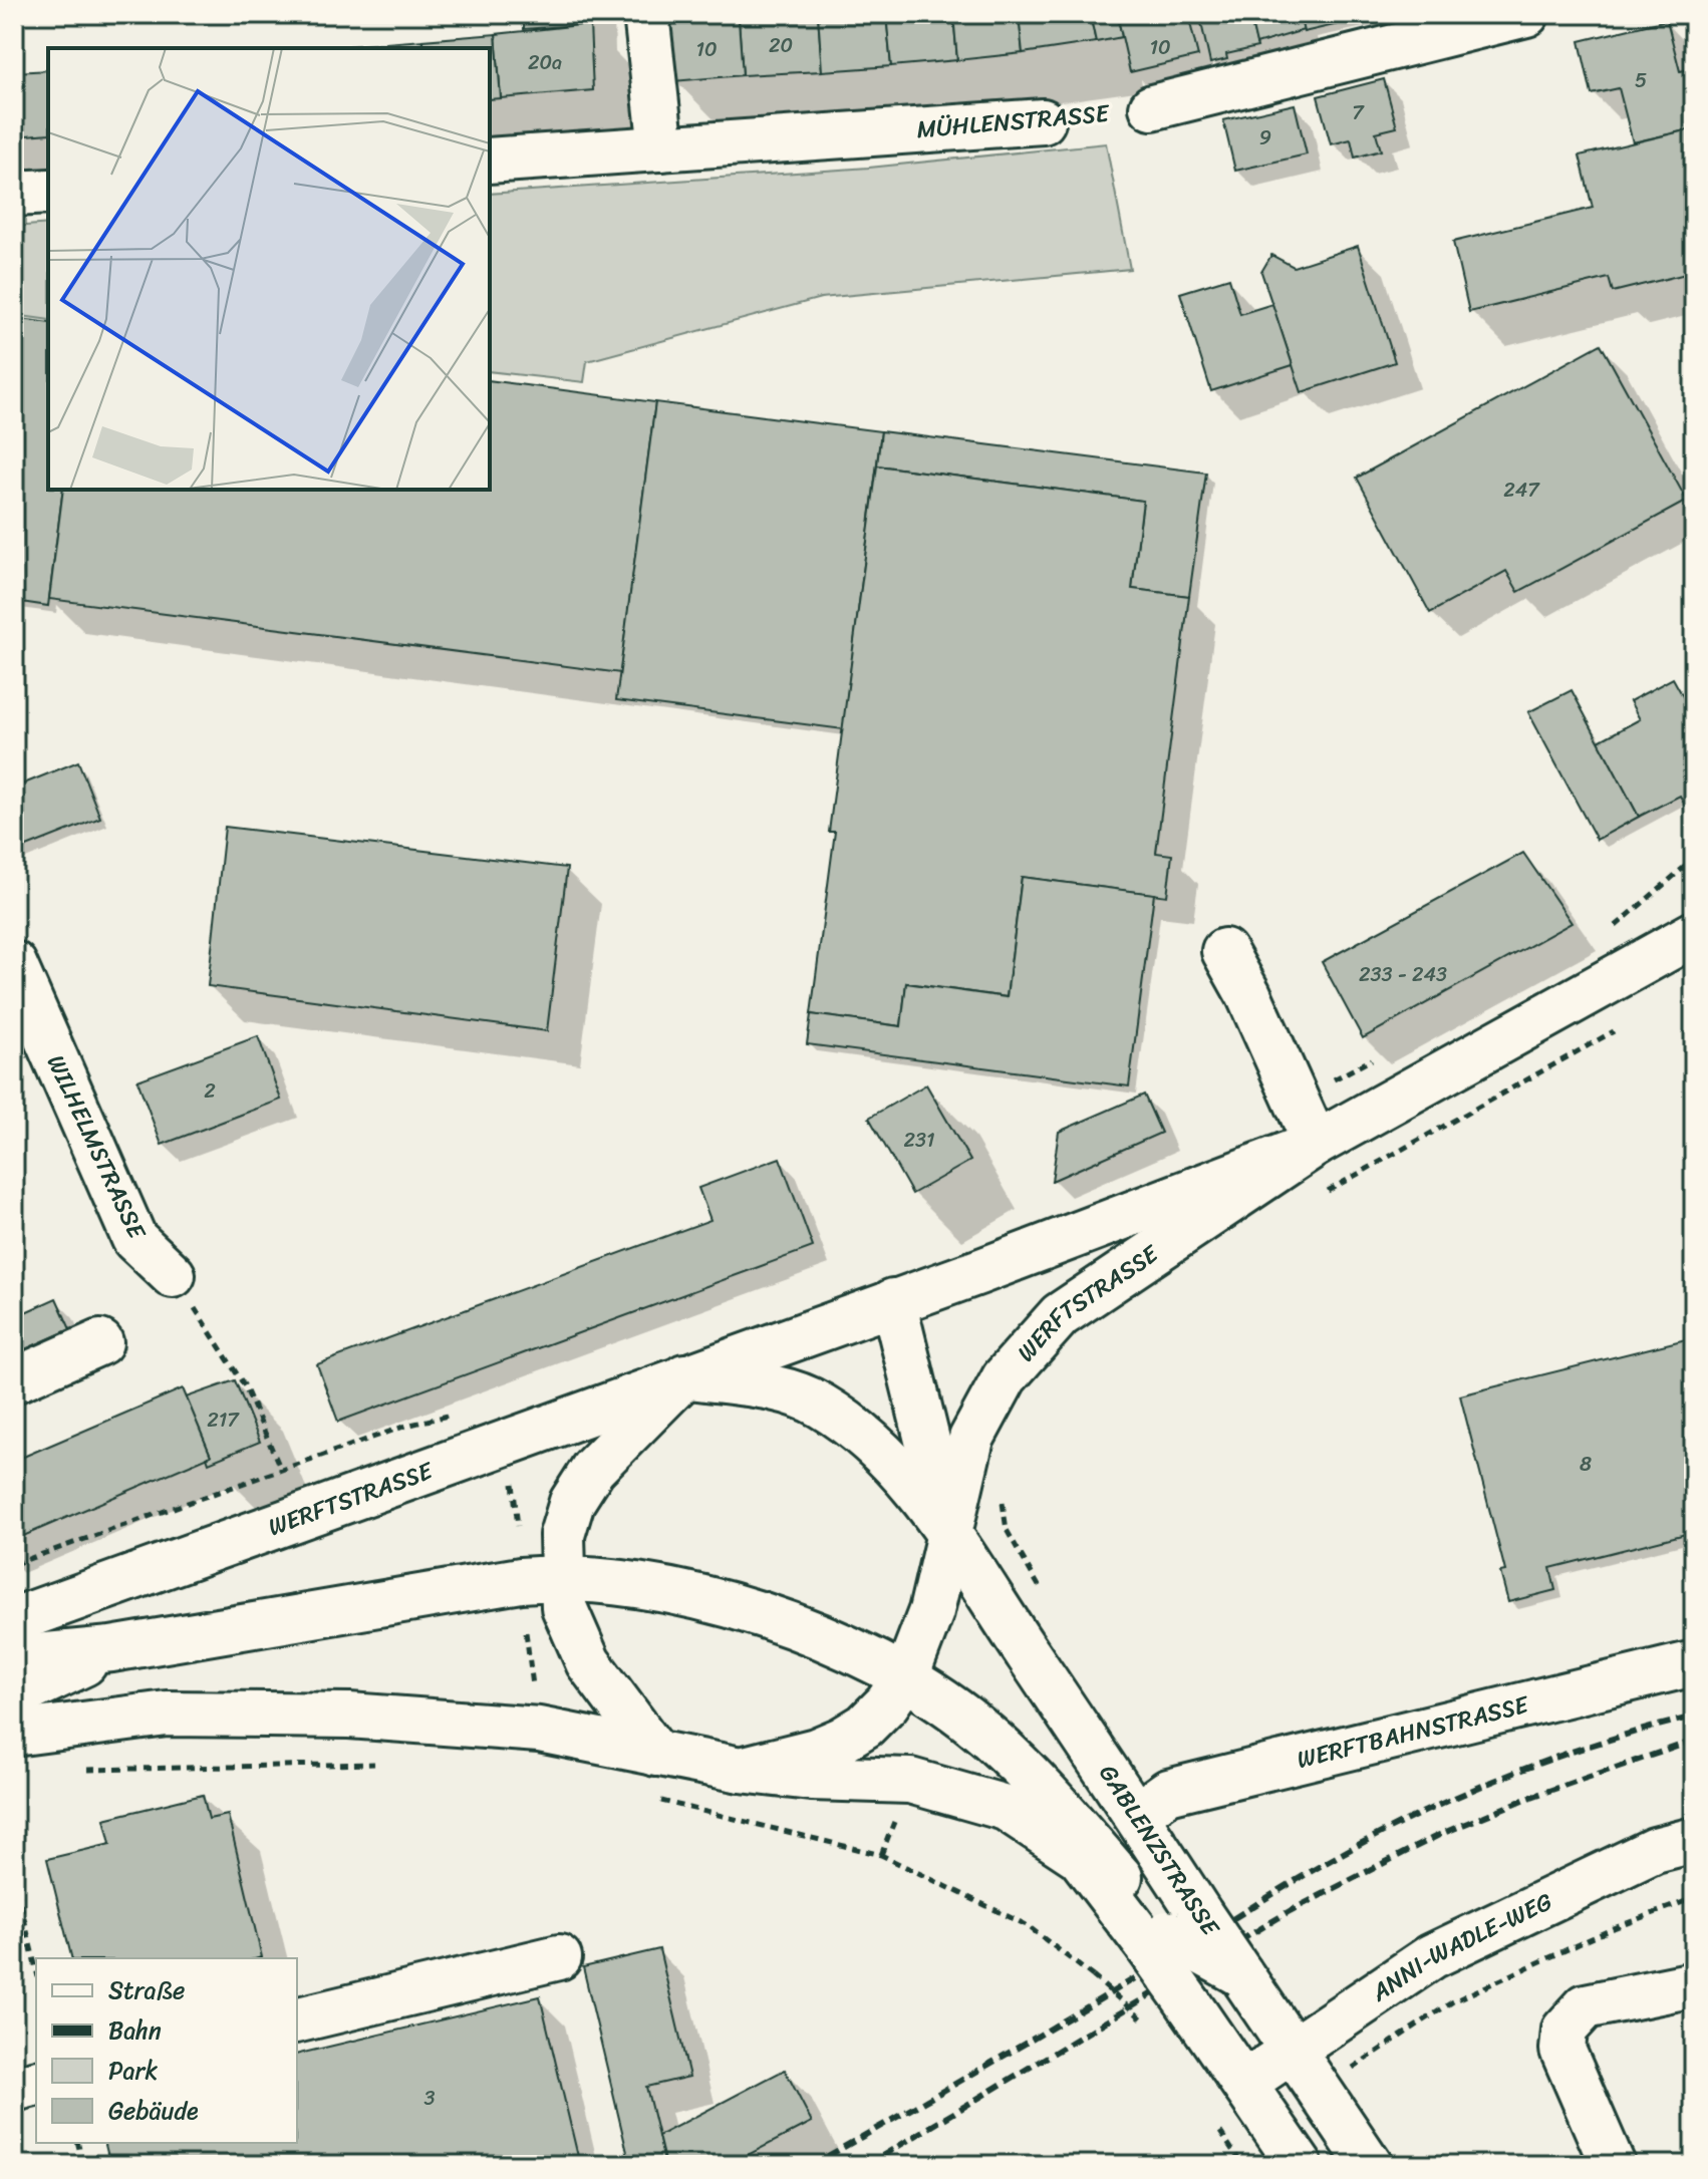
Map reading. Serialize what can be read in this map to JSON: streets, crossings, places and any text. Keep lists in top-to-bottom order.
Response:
{
  "streets": {
    "main road": [
      "MÜHLENSTRASSE",
      "WILHELMSTRASSE",
      "WERFTSTRASSE",
      "WERFTBAHNSTRASSE",
      "GABLENZSTRASSE",
      "ANNI-WADLE-WEG"
    ]
  },
  "crossings": [
    ["WERFTSTRASSE", "GABLENZSTRASSE"],
    ["WERFTBAHNSTRASSE", "GABLENZSTRASSE"],
    ["GABLENZSTRASSE", "ANNI-WADLE-WEG"]
  ],
  "house_numbers": [
    "20",
    "10",
    "10",
    "20a",
    "5",
    "7",
    "9",
    "247",
    "233 - 243",
    "2",
    "231",
    "217",
    "8",
    "3"
  ],
  "legend": [
    "Straße",
    "Bahn",
    "Park",
    "Gebäude"
  ]
}
